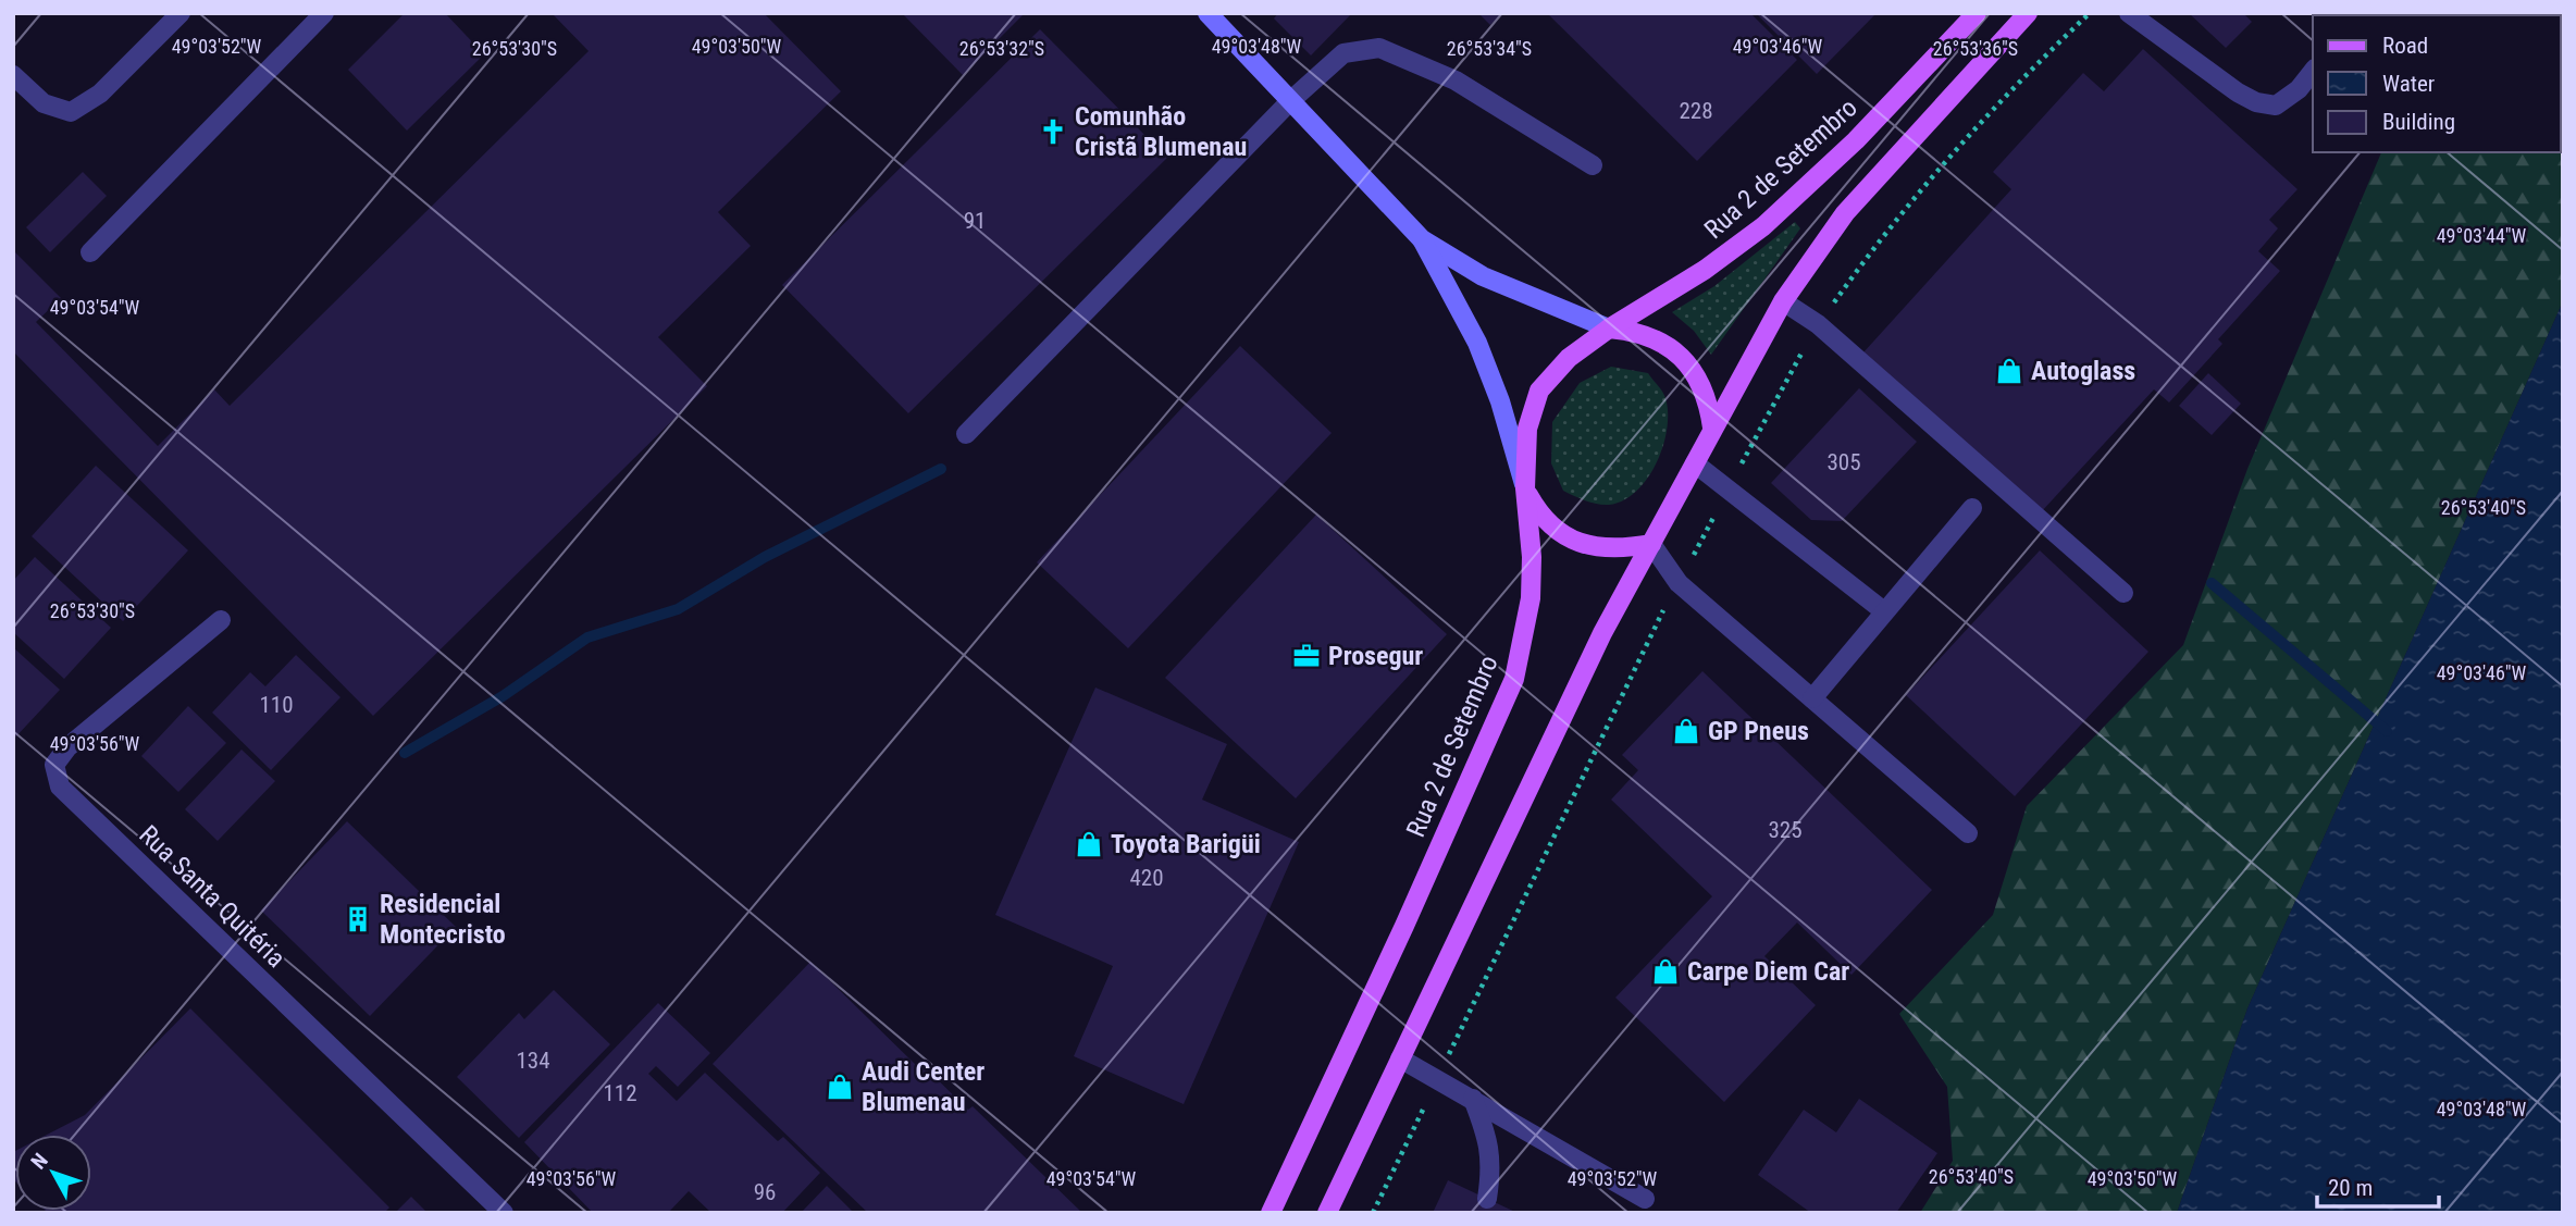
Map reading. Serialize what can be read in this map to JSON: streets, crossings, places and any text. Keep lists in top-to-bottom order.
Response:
{
  "streets": {
    "main road": ["Rua 2 de Setembro"],
    "street": ["Rua Santa Quitéria"]
  },
  "places": {
    "church": ["Comunhão Cristã Blumenau"],
    "shop": [
      "Autoglass",
      "GP Pneus",
      "Toyota Barigüi",
      "Carpe Diem Car",
      "Audi Center Blumenau"
    ],
    "office": ["Prosegur"],
    "building": ["Residencial Montecristo"]
  },
  "house_numbers": [
    "228",
    "91",
    "305",
    "110",
    "325",
    "420",
    "134",
    "112",
    "96"
  ],
  "legend": ["Road", "Water", "Building"],
  "scale_bar": "20 m",
  "north": "top left",
  "coordinates": [
    "49°03'52\"W",
    "49°03'48\"W",
    "49°03'50\"W",
    "49°03'46\"W",
    "26°53'30\"S",
    "26°53'32\"S",
    "26°53'34\"S",
    "26°53'36\"S",
    "49°03'44\"W",
    "49°03'54\"W",
    "26°53'40\"S",
    "49°03'56\"W"
  ]
}
